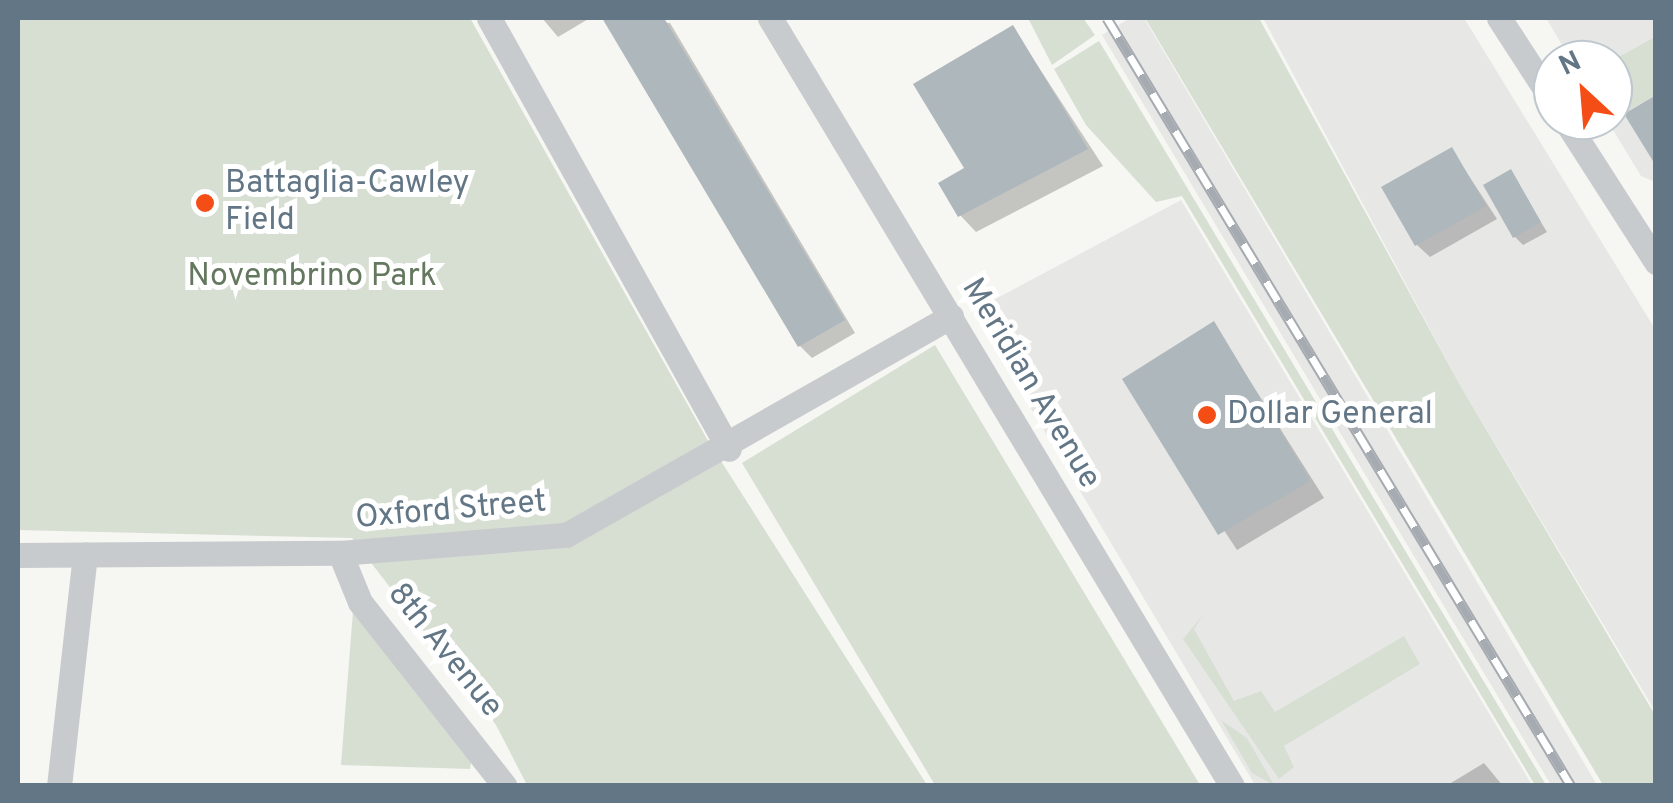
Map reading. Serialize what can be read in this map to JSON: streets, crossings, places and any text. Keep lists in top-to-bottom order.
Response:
{
  "streets": {
    "street": ["Meridian Avenue", "Oxford Street", "8th Avenue"]
  },
  "crossings": [
    ["Meridian Avenue", "Oxford Street"],
    ["Oxford Street", "8th Avenue"]
  ],
  "parks": ["Novembrino Park"],
  "places": ["Battaglia-Cawley Field", "Dollar General"],
  "north": "top left"
}
